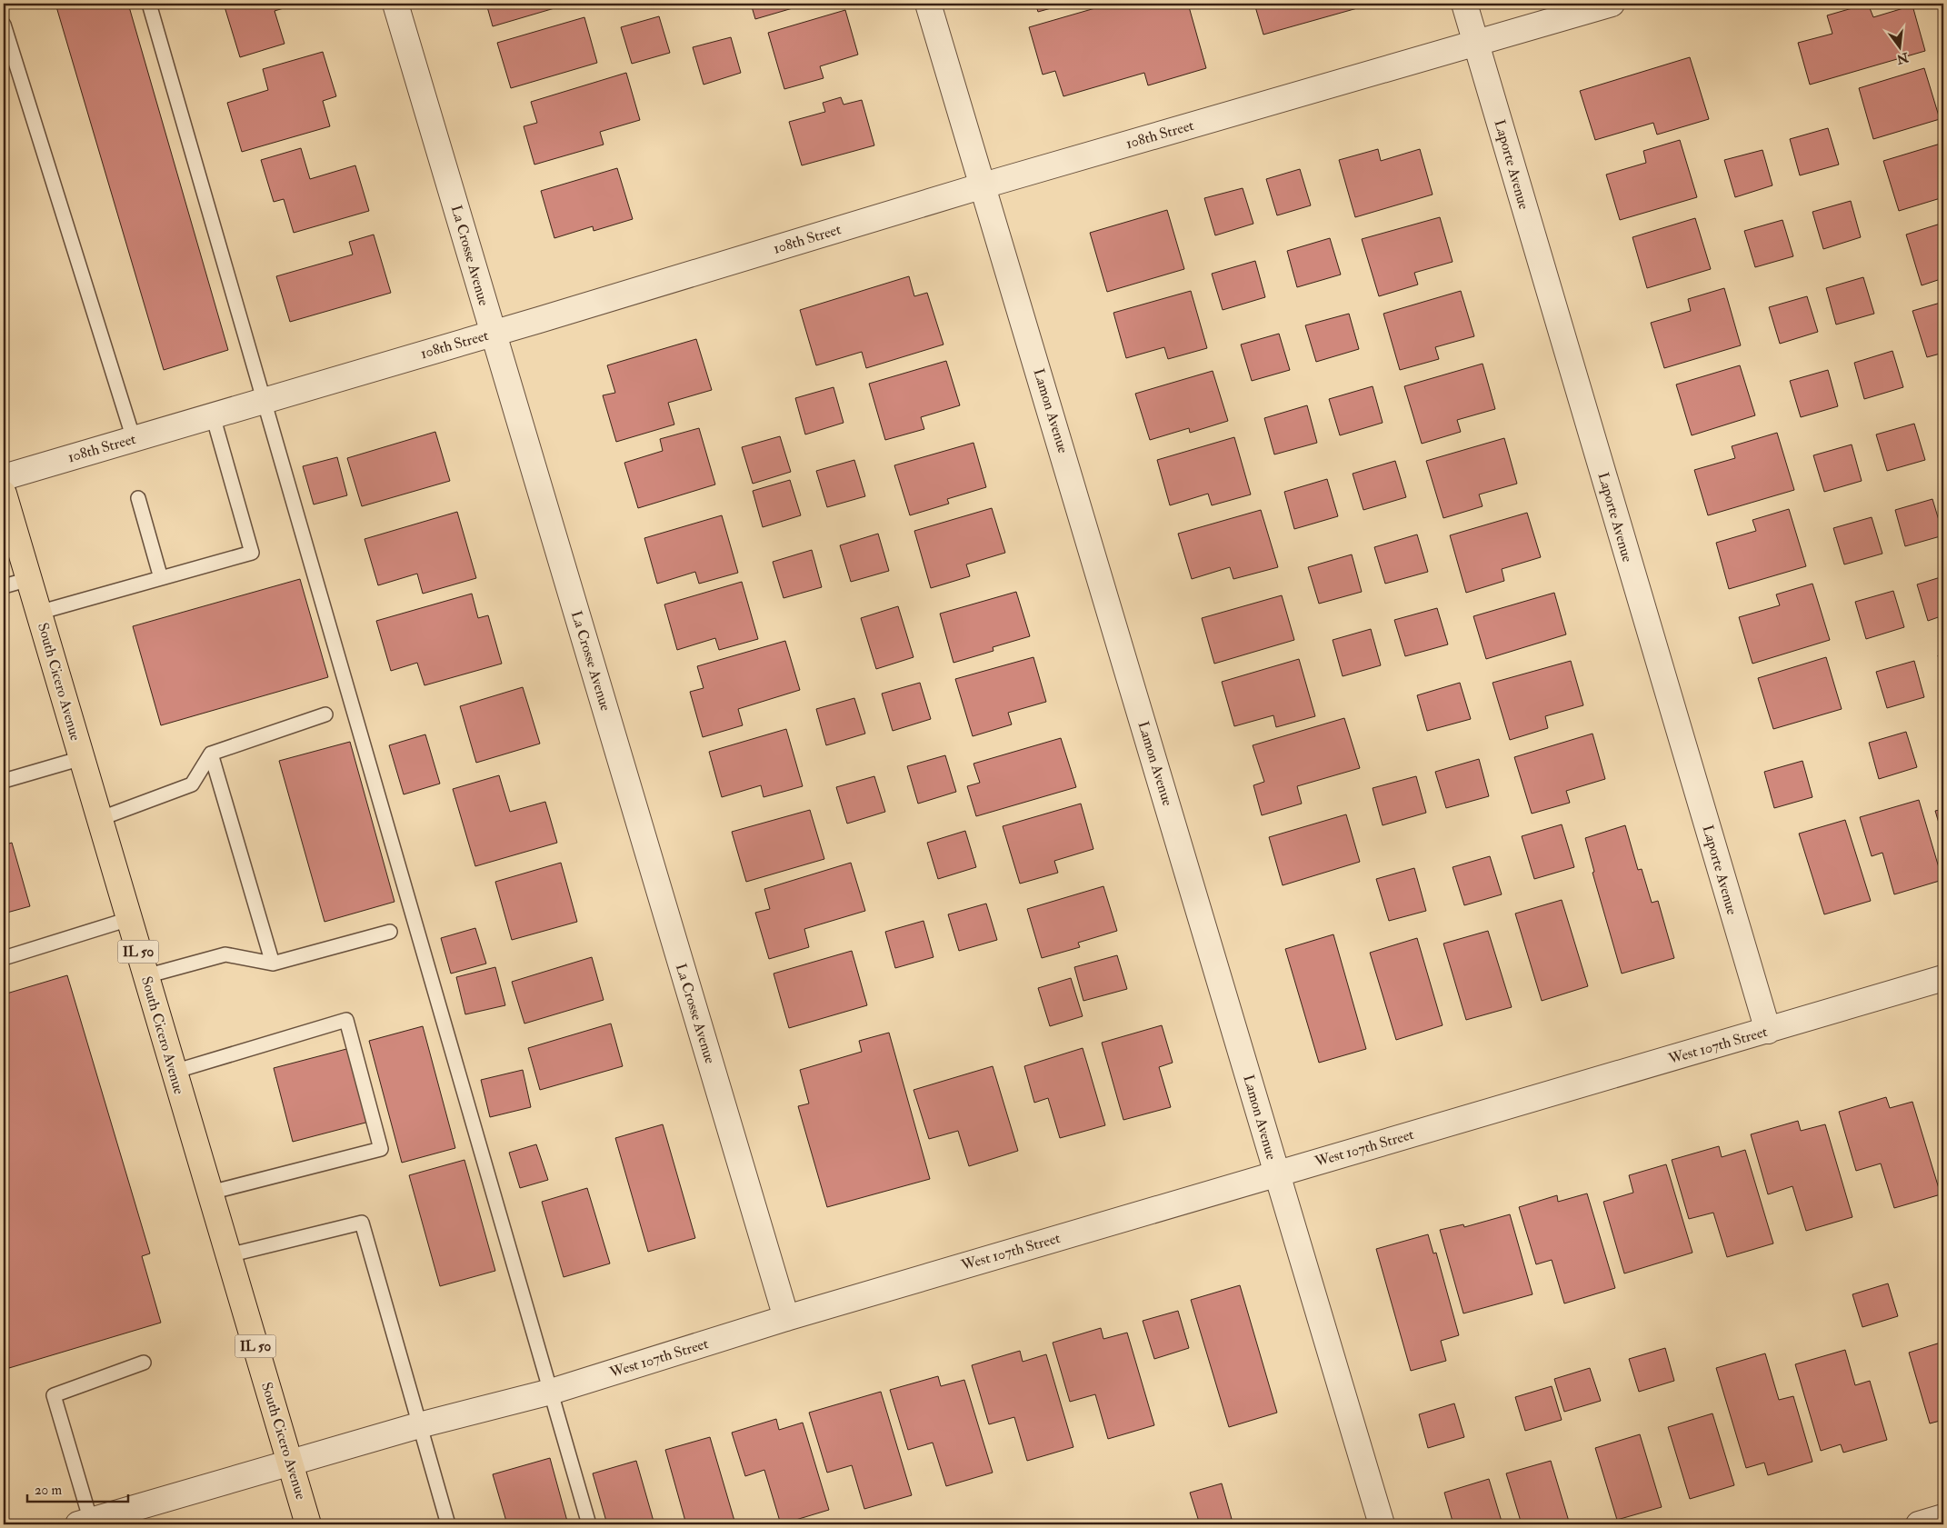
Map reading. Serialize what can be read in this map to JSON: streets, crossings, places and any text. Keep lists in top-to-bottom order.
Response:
{
  "streets": {
    "main road": ["South Cicero Avenue", "IL 50"],
    "street": [
      "108th Street",
      "Laporte Avenue",
      "La Crosse Avenue",
      "Lamon Avenue",
      "West 107th Street"
    ]
  },
  "crossings": [
    ["108th Street", "Laporte Avenue"],
    ["108th Street", "La Crosse Avenue"],
    ["108th Street", "Lamon Avenue"],
    ["Laporte Avenue", "West 107th Street"],
    ["La Crosse Avenue", "West 107th Street"],
    ["Lamon Avenue", "West 107th Street"],
    ["South Cicero Avenue", "West 107th Street"]
  ],
  "scale_bar": "20 m",
  "north": "bottom"
}
